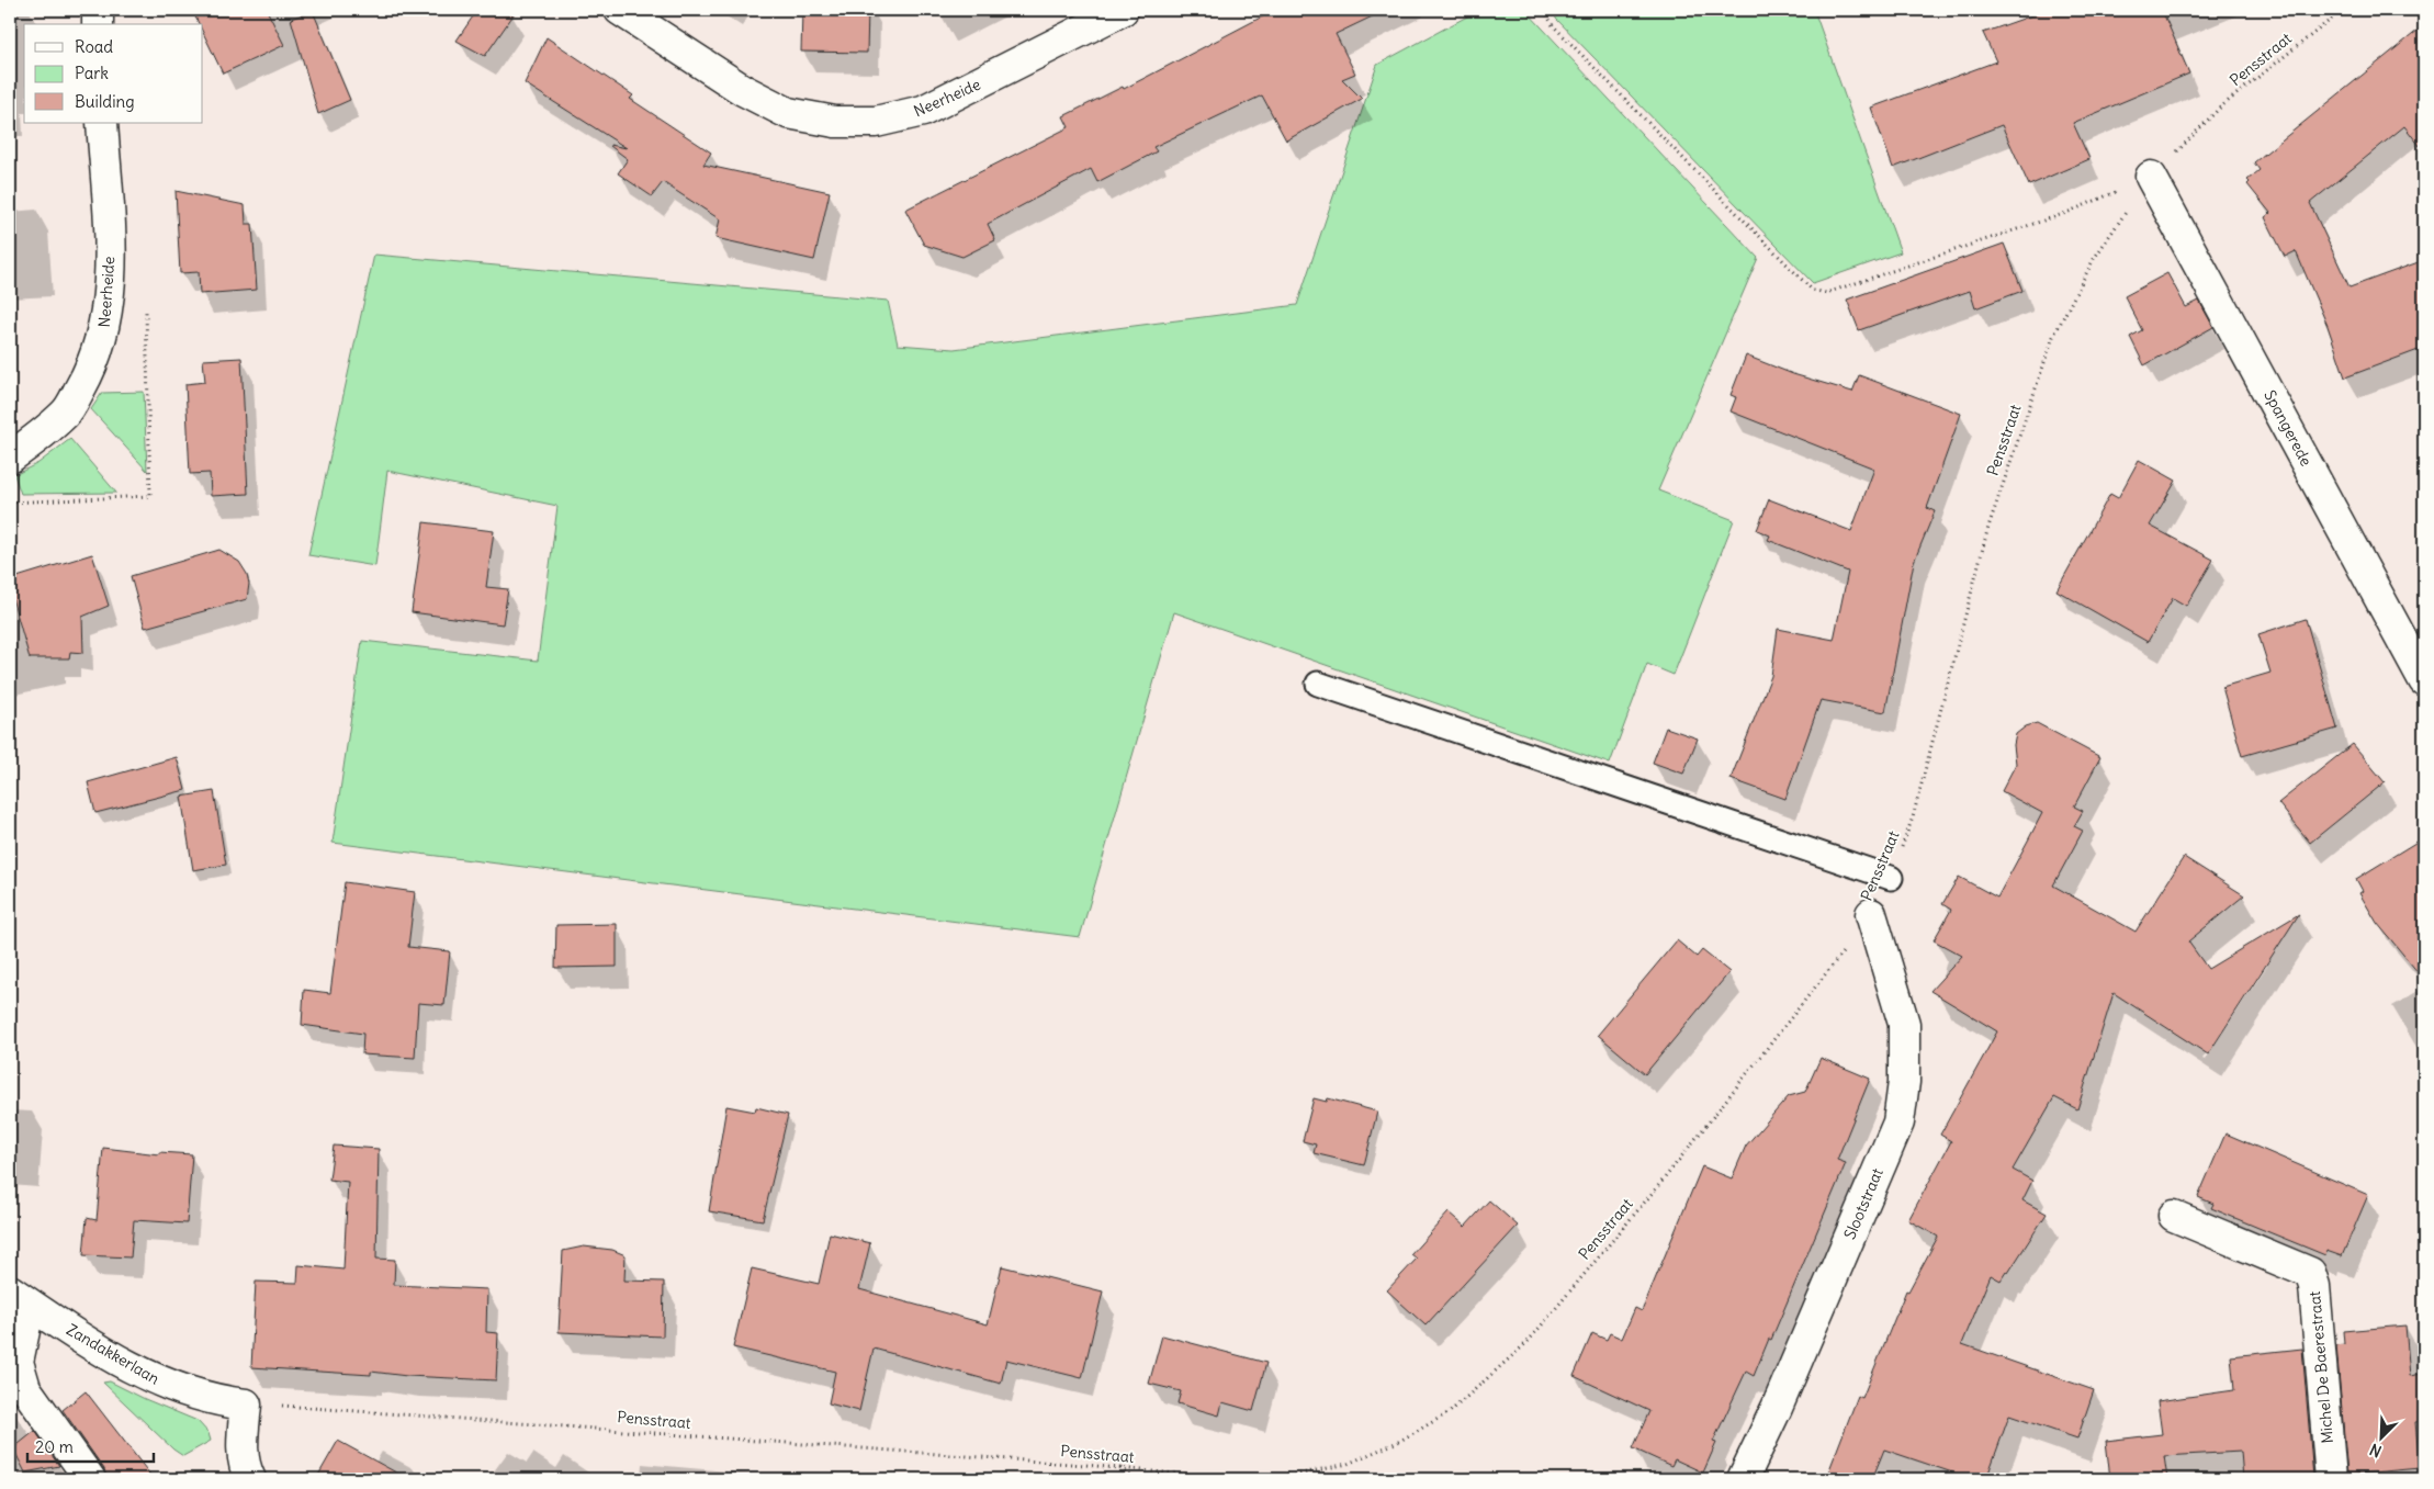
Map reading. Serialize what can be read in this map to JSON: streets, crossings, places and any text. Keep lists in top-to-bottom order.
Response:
{
  "streets": {
    "street": [
      "Neerheide",
      "Spangerede",
      "Slootstraat",
      "Zandakkerlaan",
      "Michel De Baerestraat"
    ],
    "path": ["Pensstraat"]
  },
  "crossings": [
    ["Pensstraat", "Spangerede"],
    ["Pensstraat", "Slootstraat"],
    ["Pensstraat", "Zandakkerlaan"]
  ],
  "legend": ["Road", "Park", "Building"],
  "scale_bar": "20 m",
  "north": "bottom left"
}
